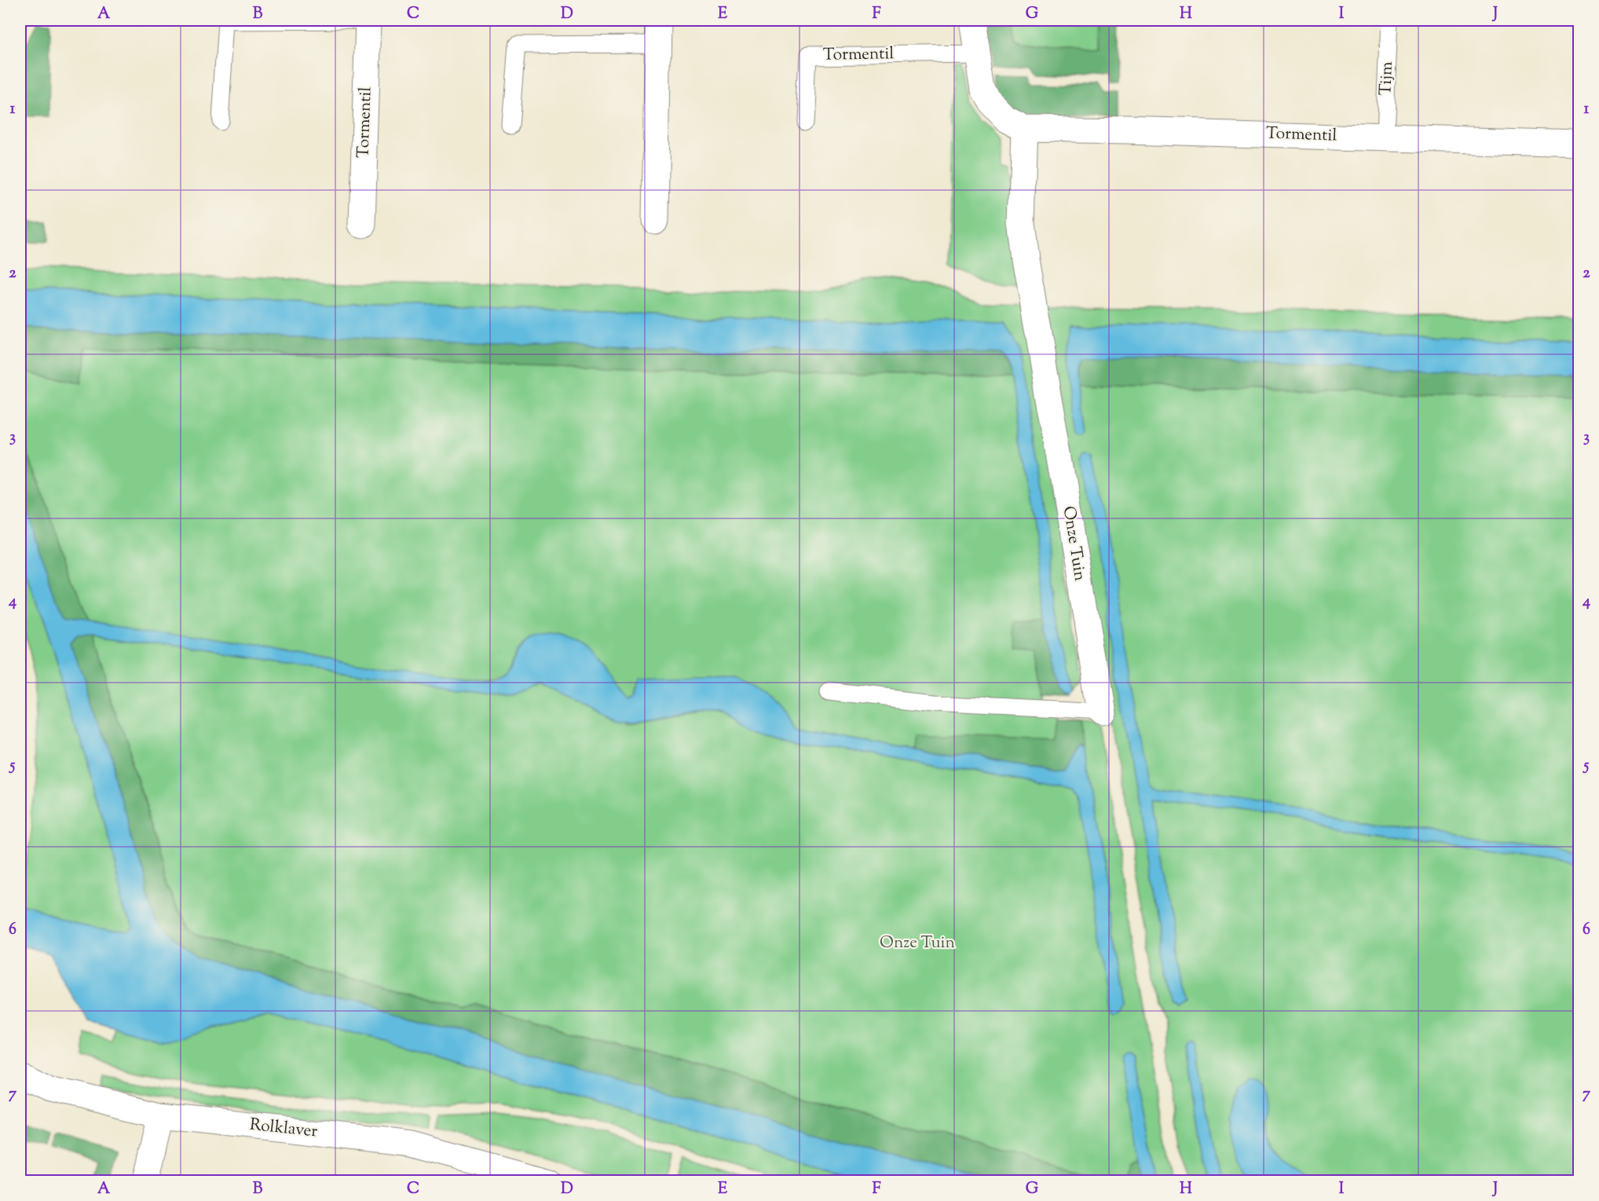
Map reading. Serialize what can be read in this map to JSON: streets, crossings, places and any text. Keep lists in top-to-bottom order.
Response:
{
  "streets": {
    "street": ["Tormentil", "Onze Tuin", "Rolklaver"],
    "lane": ["Tijm"]
  },
  "crossings": [
    ["Tormentil", "Tijm"],
    ["Tormentil", "Onze Tuin"]
  ],
  "parks": ["Onze Tuin"],
  "grid": {
    "columns": [
      "A",
      "B",
      "C",
      "D",
      "E",
      "F",
      "G",
      "H",
      "I",
      "J"
    ],
    "rows": [
      "1",
      "2",
      "3",
      "4",
      "5",
      "6",
      "7"
    ]
  }
}
